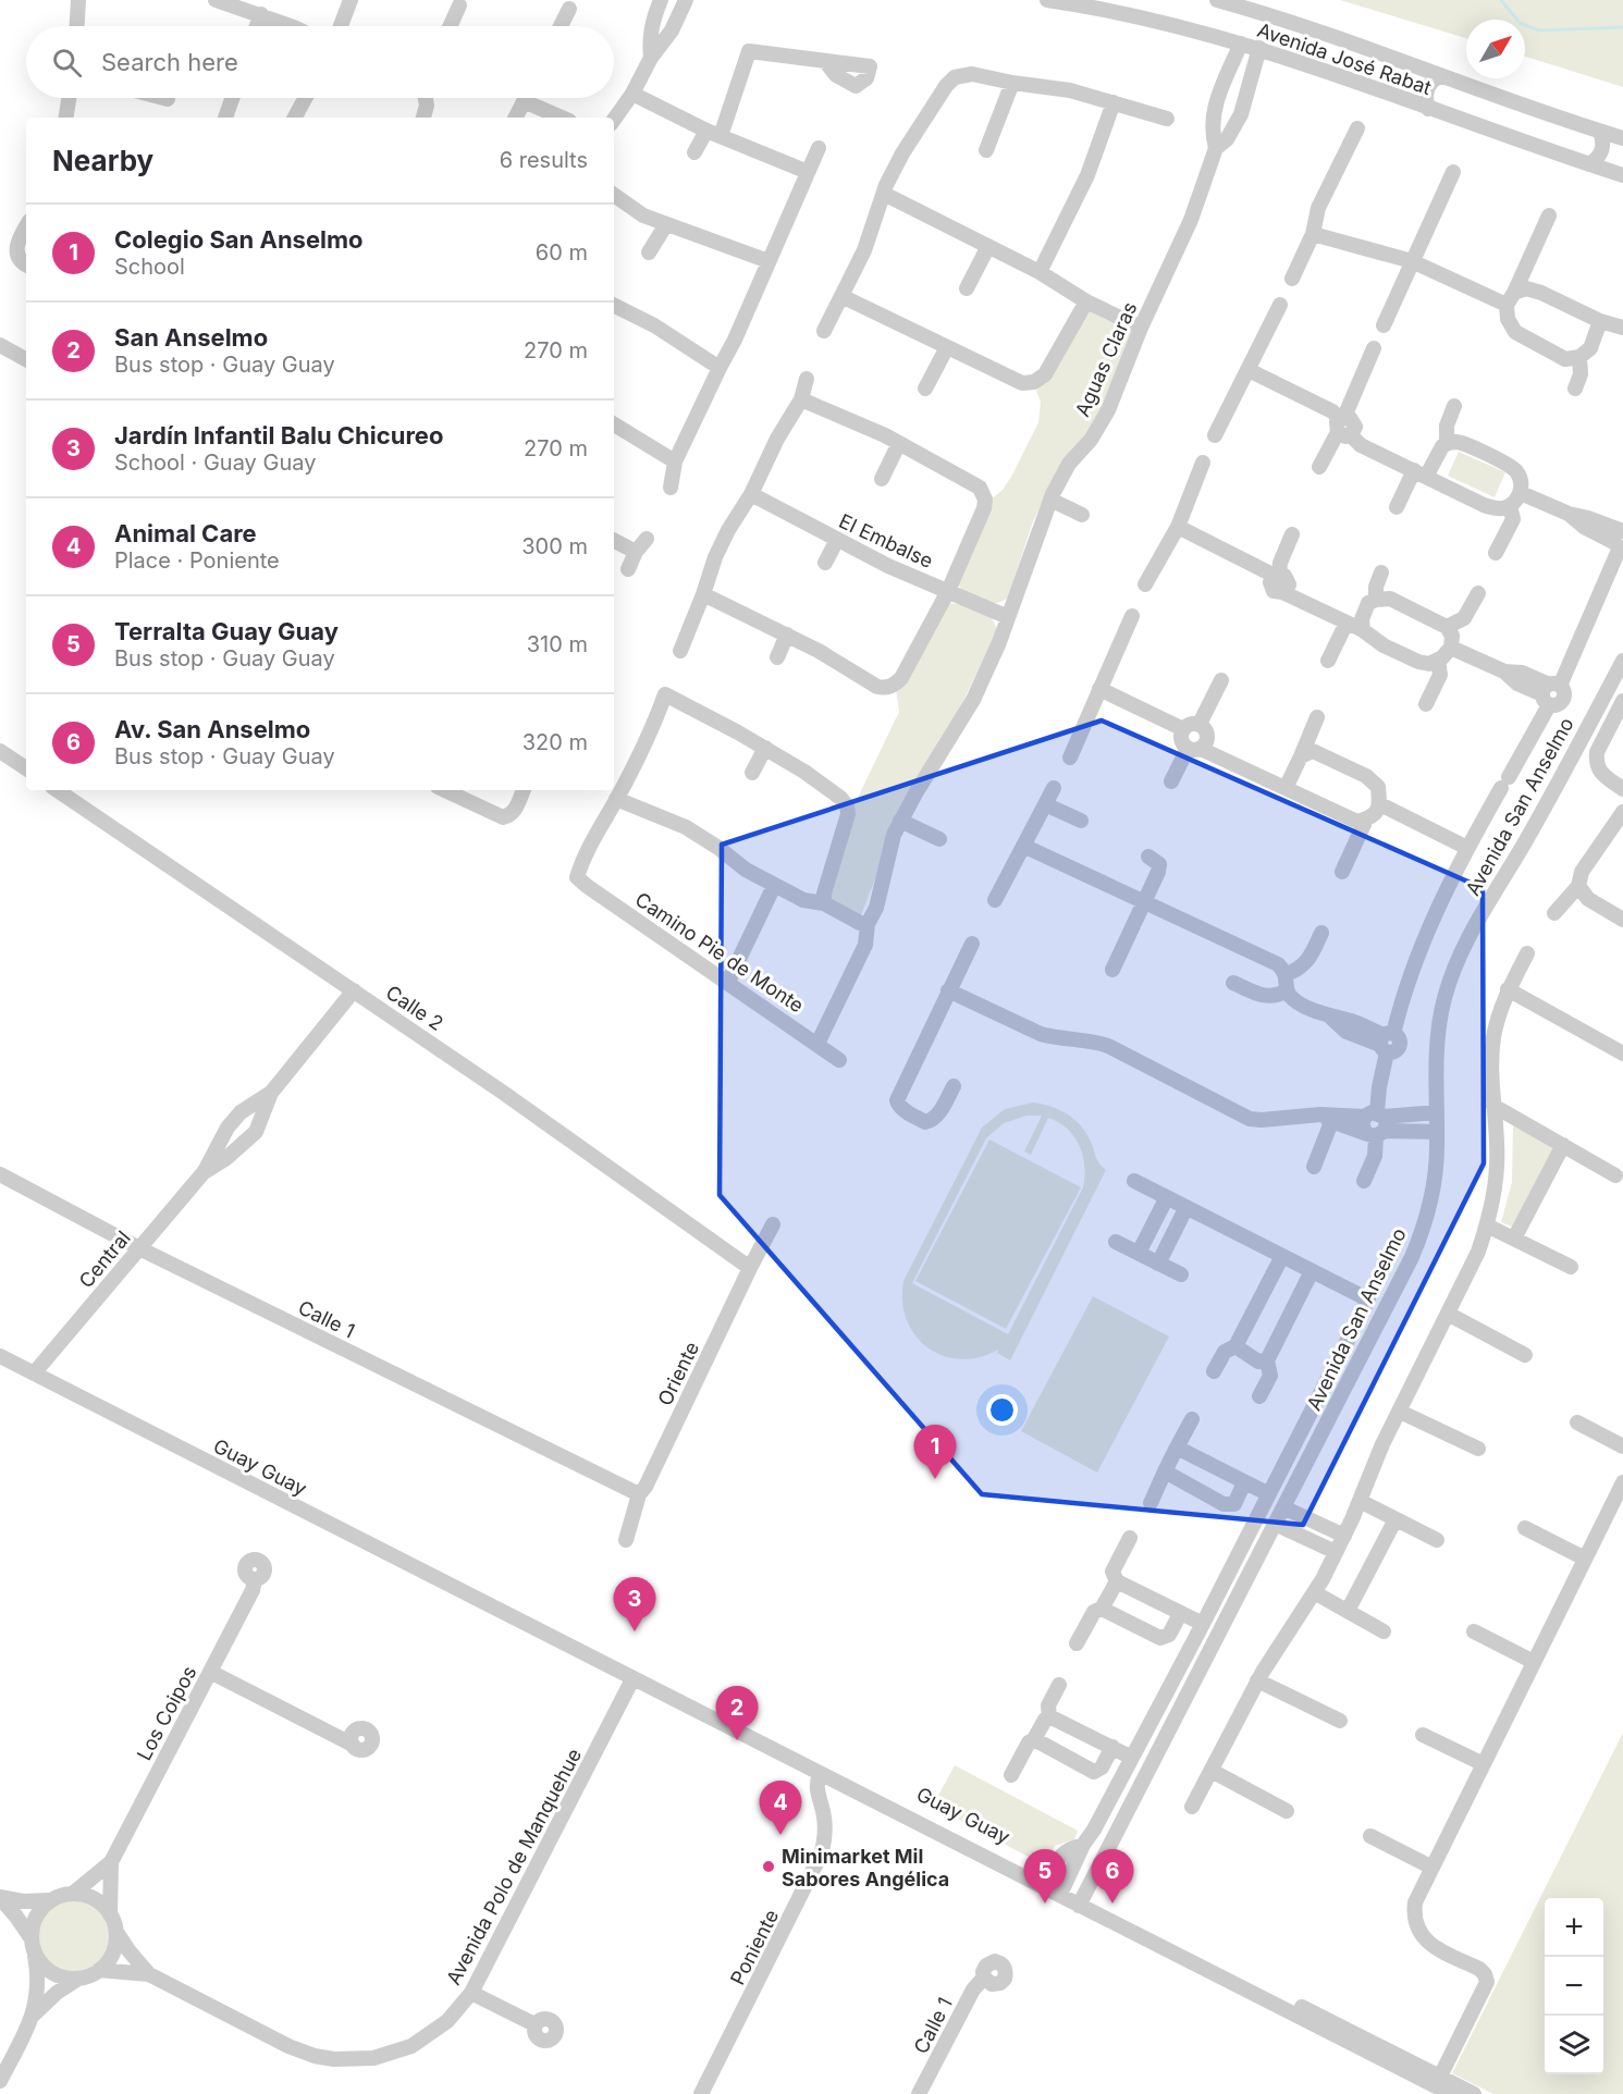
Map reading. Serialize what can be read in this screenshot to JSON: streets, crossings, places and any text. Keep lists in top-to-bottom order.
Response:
{
  "streets": {
    "street": [
      "Avenida José Rabat",
      "Aguas Claras",
      "El Embalse",
      "Avenida San Anselmo",
      "Camino Pie de Monte",
      "Calle 2",
      "Central",
      "Calle 1",
      "Oriente",
      "Guay Guay",
      "Los Coipos",
      "Avenida Polo de Manquehue",
      "Poniente"
    ]
  },
  "crossings": [
    ["Avenida José Rabat", "Aguas Claras"],
    ["Aguas Claras", "El Embalse"],
    ["Aguas Claras", "Camino Pie de Monte"],
    ["Avenida San Anselmo", "Guay Guay"],
    ["Calle 2", "Central"],
    ["Calle 2", "Oriente"],
    ["Central", "Calle 1"],
    ["Central", "Guay Guay"],
    ["Calle 1", "Oriente"],
    ["Guay Guay", "Avenida Polo de Manquehue"],
    ["Guay Guay", "Poniente"],
    ["Los Coipos", "Avenida Polo de Manquehue"]
  ],
  "places": ["Minimarket Mil Sabores Angélica"],
  "north": "top right",
  "page": {
    "search": "Search here",
    "heading": ["Nearby", "6 results"],
    "list": [
      {
        "mark": "1",
        "name": "Colegio San Anselmo",
        "note": "School",
        "value": "60 m"
      },
      {
        "mark": "2",
        "name": "San Anselmo",
        "note": "Bus stop · Guay Guay",
        "value": "270 m"
      },
      {
        "mark": "3",
        "name": "Jardín Infantil Balu Chicureo",
        "note": "School · Guay Guay",
        "value": "270 m"
      },
      {
        "mark": "4",
        "name": "Animal Care",
        "note": "Place · Poniente",
        "value": "300 m"
      },
      {
        "mark": "5",
        "name": "Terralta Guay Guay",
        "note": "Bus stop · Guay Guay",
        "value": "310 m"
      },
      {
        "mark": "6",
        "name": "Av. San Anselmo",
        "note": "Bus stop · Guay Guay",
        "value": "320 m"
      }
    ],
    "pins": [
      "1",
      "3",
      "2",
      "4",
      "5",
      "6"
    ],
    "map_buttons": ["+", "−"]
  }
}
